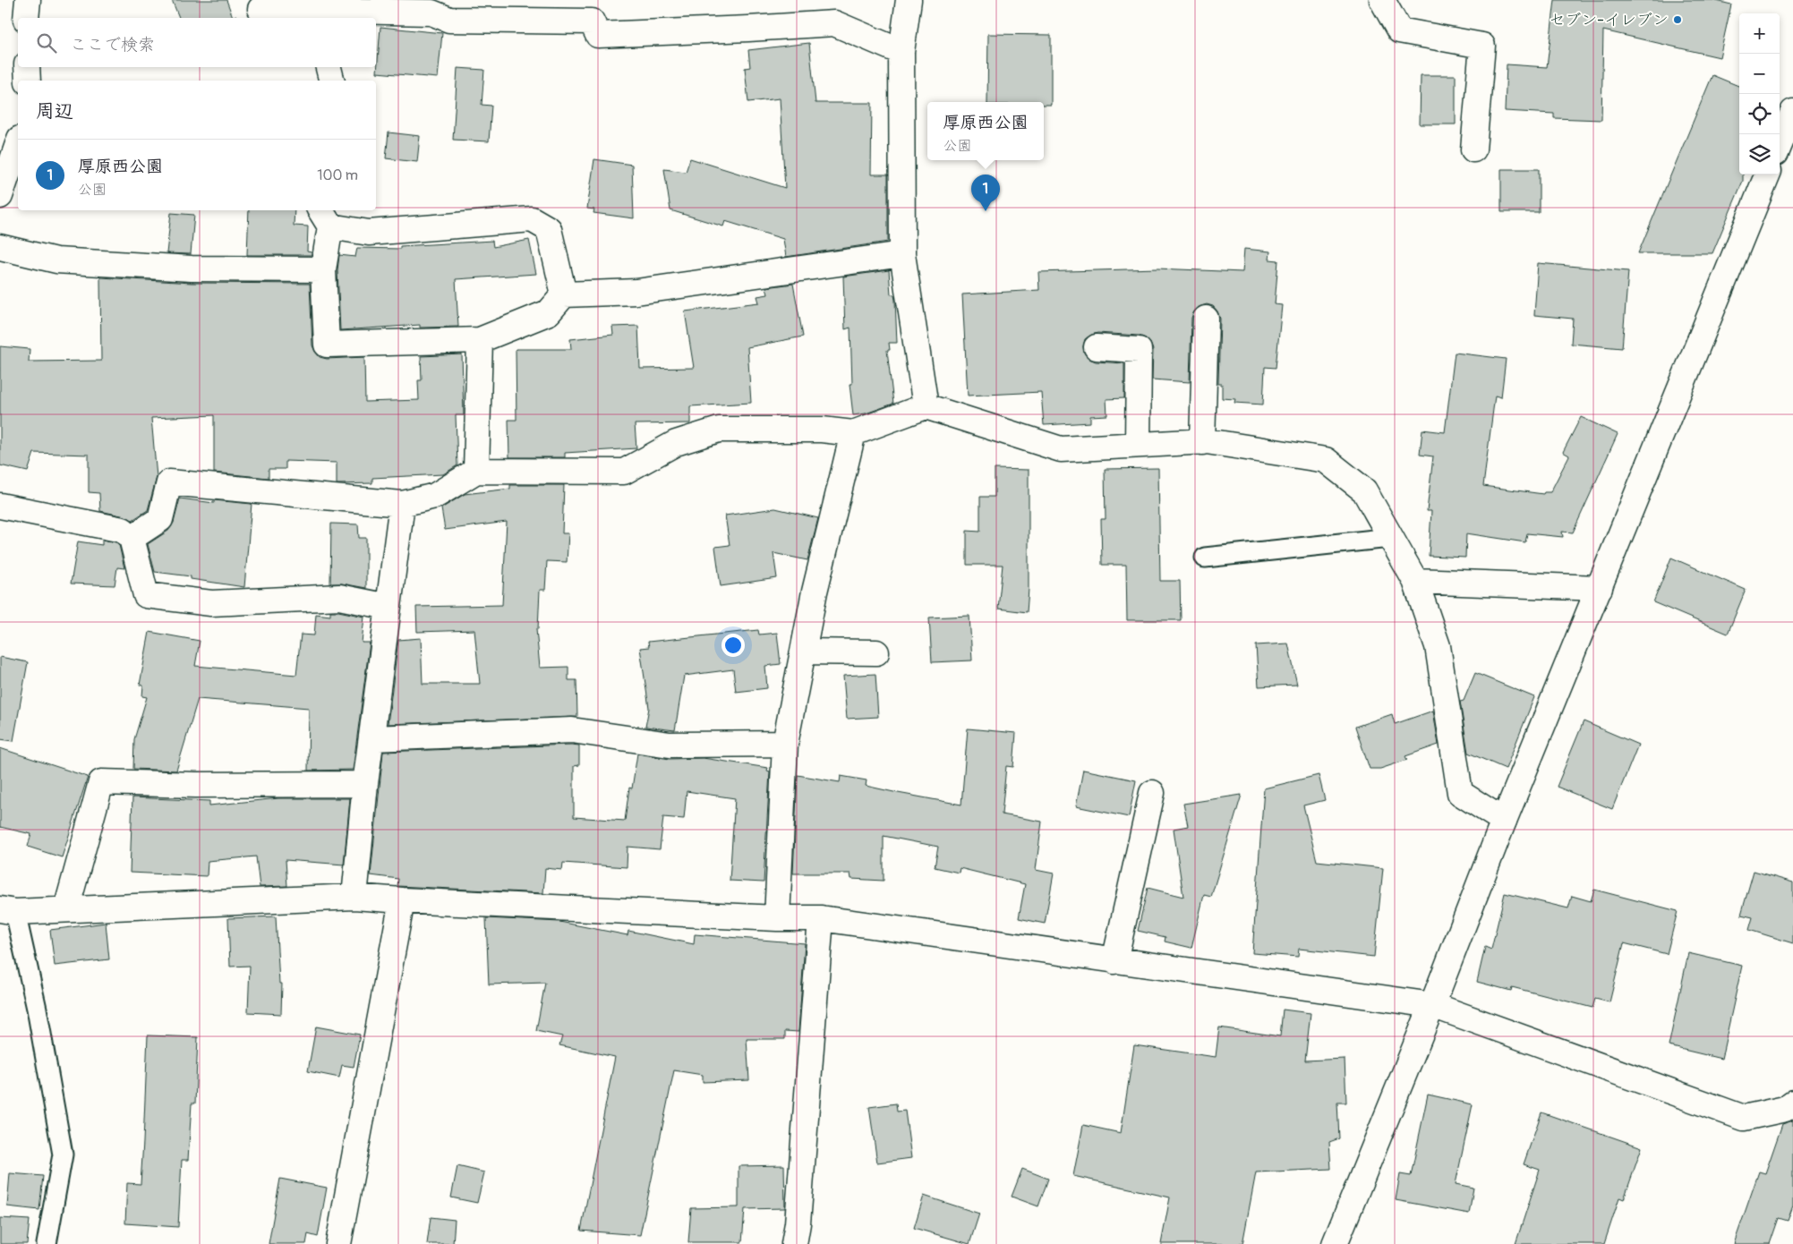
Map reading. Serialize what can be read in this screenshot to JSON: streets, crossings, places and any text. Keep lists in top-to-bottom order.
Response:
{
  "places": ["セブン-イレブン"],
  "page": {
    "map_buttons": ["+", "−"],
    "search": "ここで検索",
    "heading": "周辺",
    "popup": ["厚原西公園", "公園"],
    "list": [
      {
        "mark": "1",
        "name": "厚原西公園",
        "note": "公園",
        "value": "100 m"
      }
    ],
    "pins": "1"
  }
}
